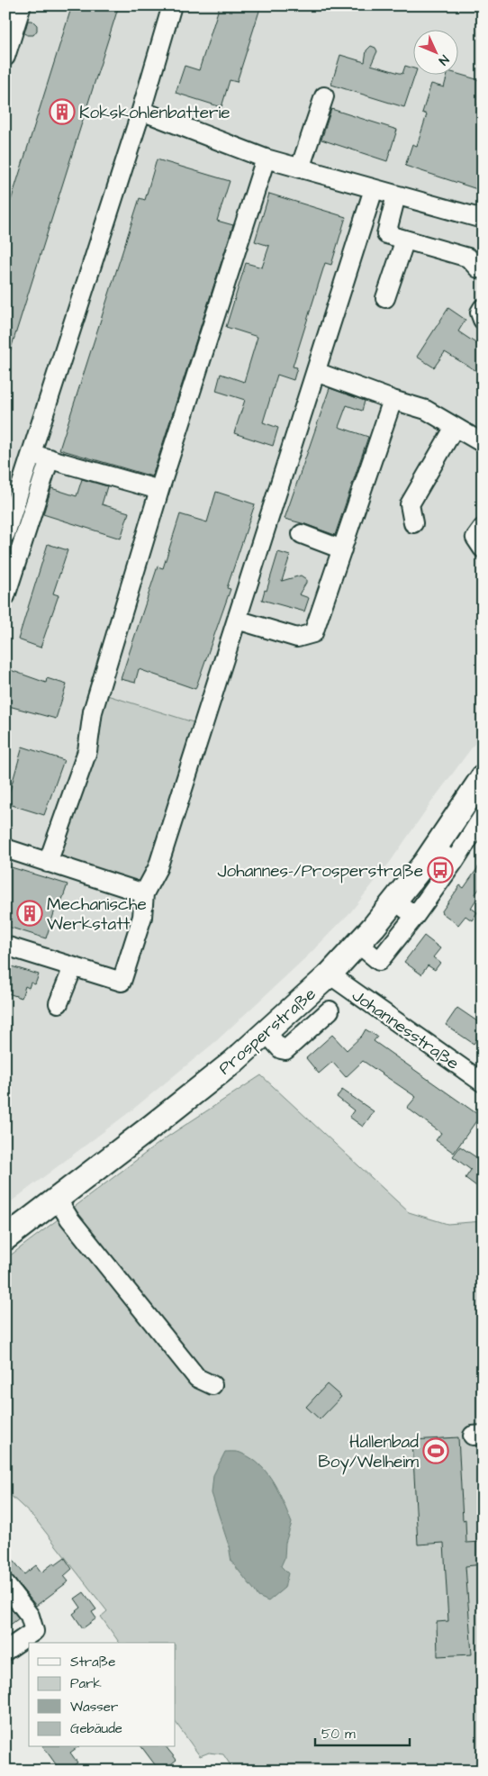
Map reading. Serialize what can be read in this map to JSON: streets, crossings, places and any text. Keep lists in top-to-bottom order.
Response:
{
  "streets": {
    "main road": ["Prosperstraße"],
    "street": ["Johannesstraße"]
  },
  "crossings": [
    ["Johannesstraße", "Prosperstraße"]
  ],
  "places": {
    "building": ["Kokskohlenbatterie", "Mechanische Werkstatt"],
    "bus stop": ["Johannes-/Prosperstraße"],
    "sports": ["Hallenbad Boy/Welheim"]
  },
  "legend": [
    "Straße",
    "Park",
    "Wasser",
    "Gebäude"
  ],
  "scale_bar": "50 m",
  "north": "bottom right"
}
